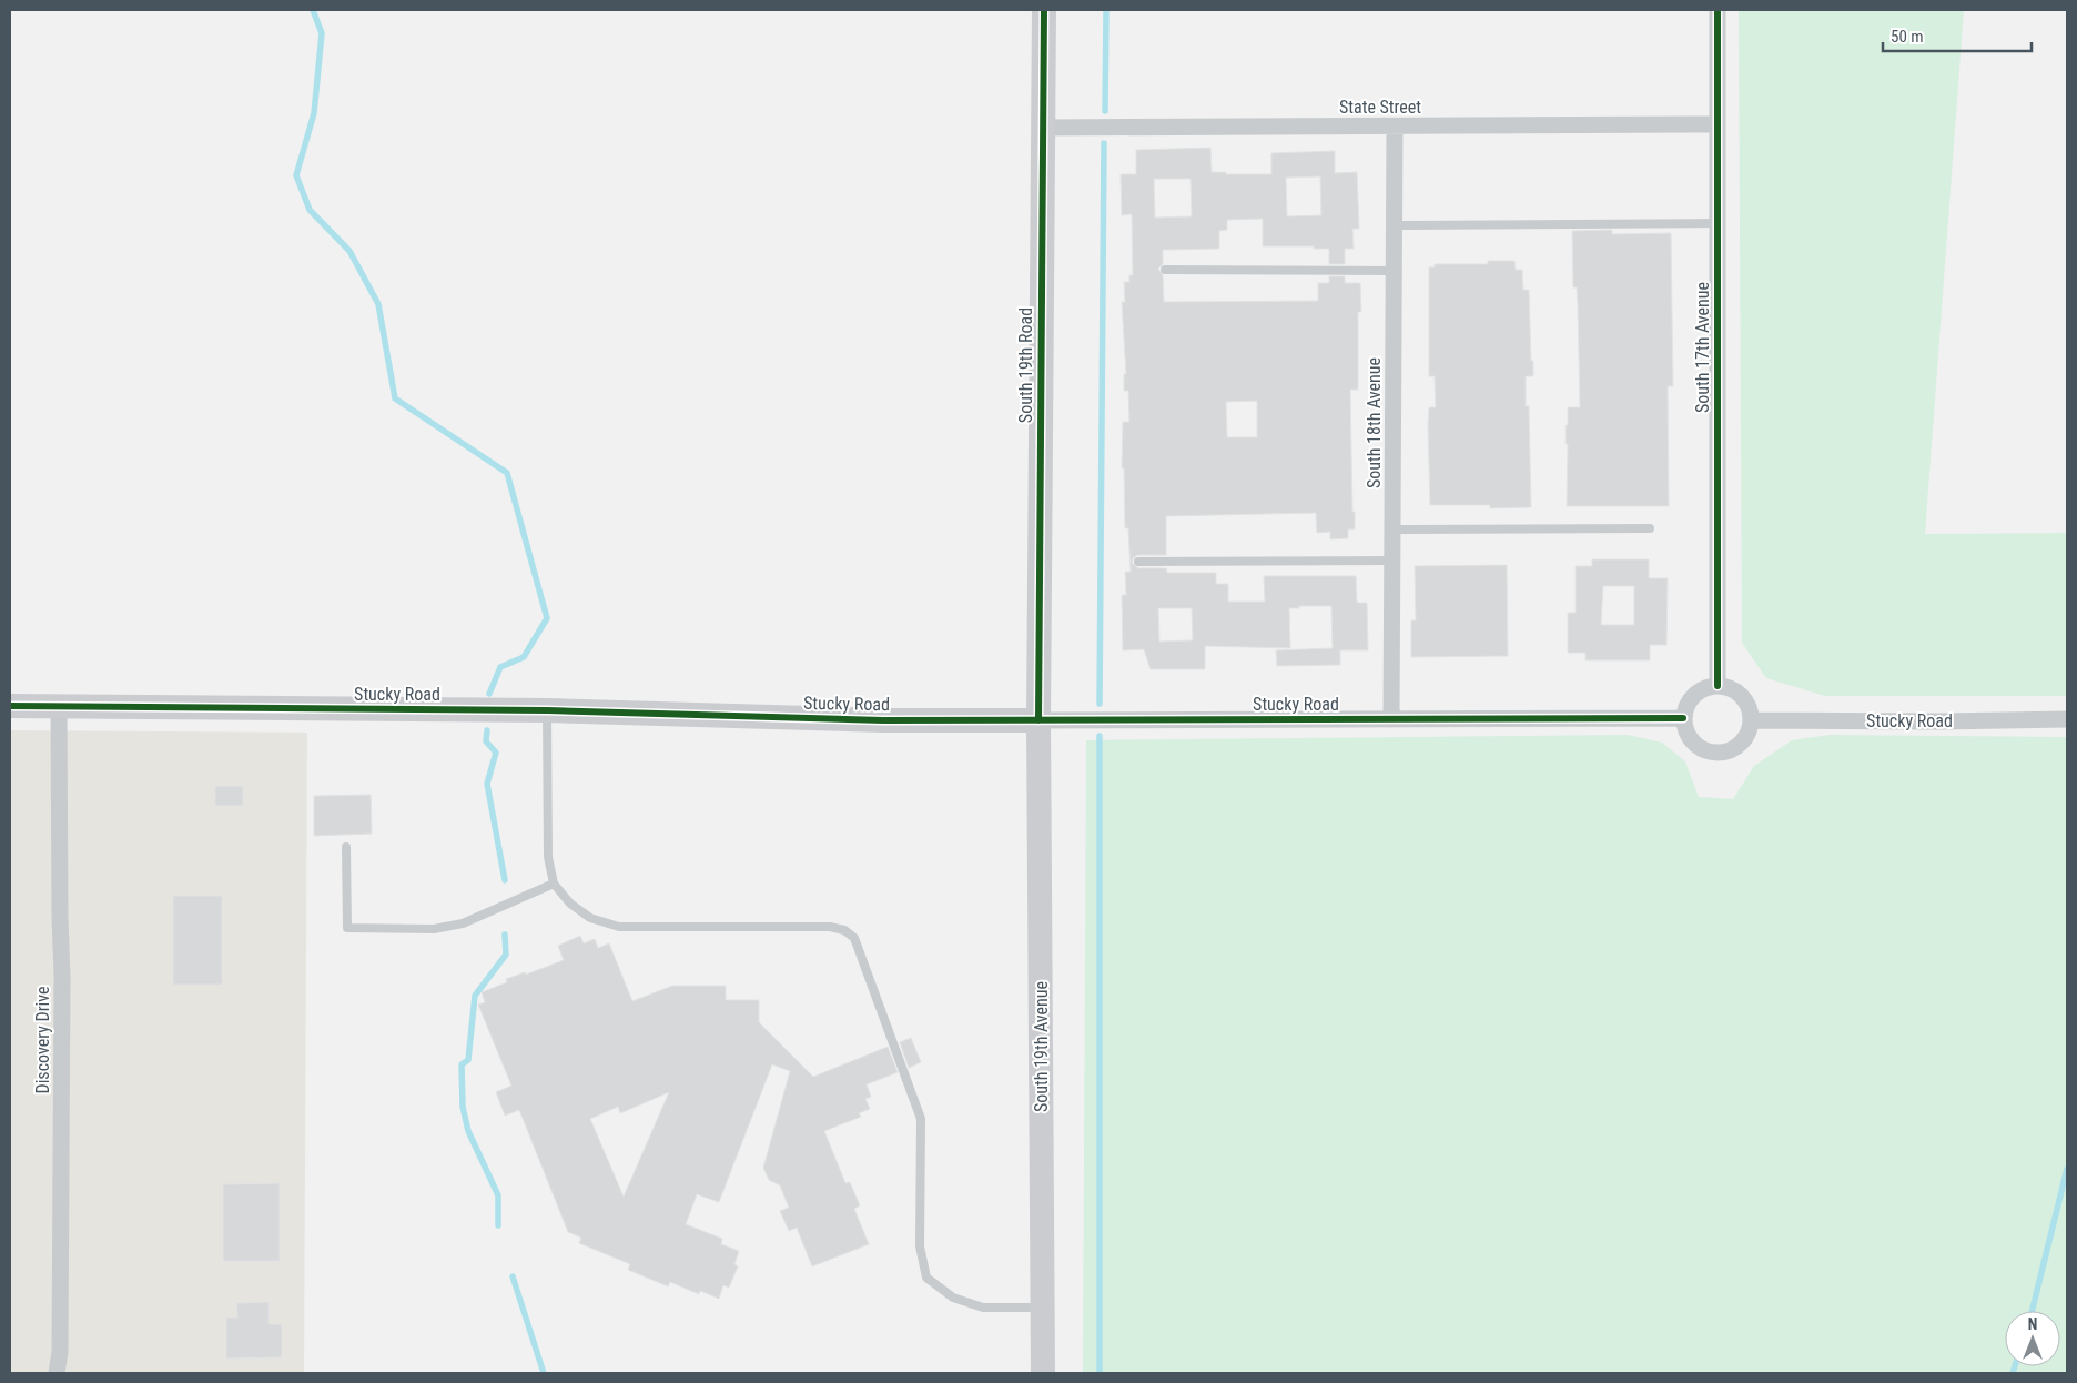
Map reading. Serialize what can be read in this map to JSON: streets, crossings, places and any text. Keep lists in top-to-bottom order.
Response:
{
  "streets": {
    "main road": ["South 19th Road", "Stucky Road", "South 19th Avenue"],
    "street": [
      "State Street",
      "South 17th Avenue",
      "South 18th Avenue",
      "Discovery Drive"
    ]
  },
  "crossings": [
    ["State Street", "South 17th Avenue"],
    ["State Street", "South 19th Road"],
    ["State Street", "South 18th Avenue"],
    ["South 17th Avenue", "Stucky Road"],
    ["South 19th Road", "Stucky Road"],
    ["South 19th Road", "South 19th Avenue"],
    ["South 18th Avenue", "Stucky Road"],
    ["Stucky Road", "Discovery Drive"],
    ["Stucky Road", "South 19th Avenue"]
  ],
  "scale_bar": "50 m",
  "north": "top"
}
